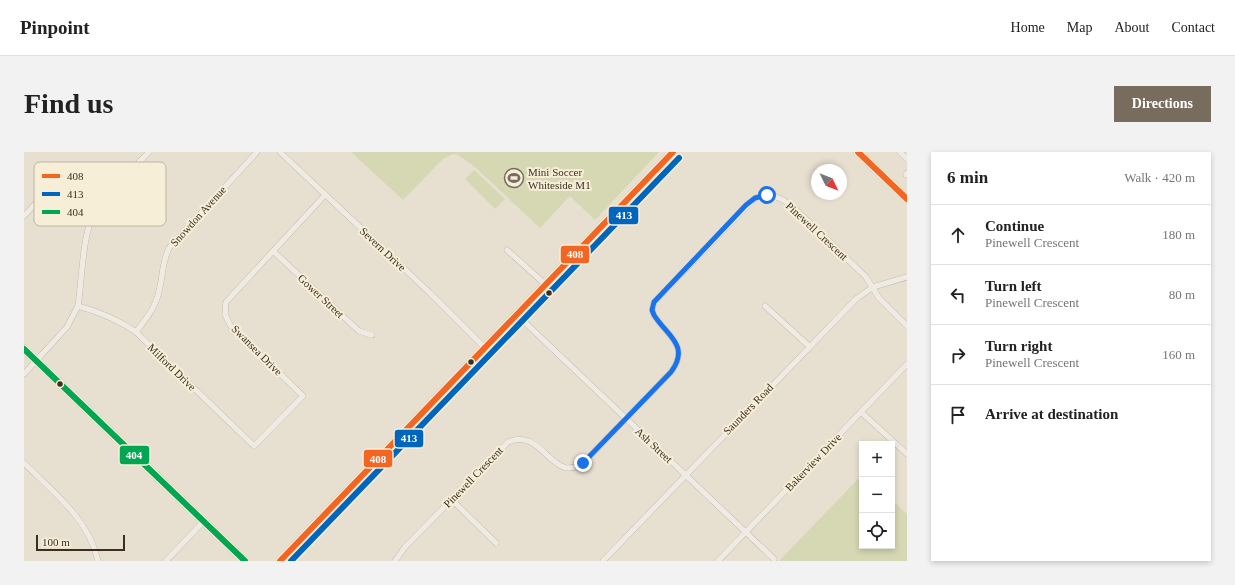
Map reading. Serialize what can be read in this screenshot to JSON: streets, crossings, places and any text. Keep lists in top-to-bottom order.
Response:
{
  "streets": {
    "street": [
      "Snowdon Avenue",
      "Pinewell Crescent",
      "Severn Drive",
      "Gower Street",
      "Swansea Drive",
      "Milford Drive",
      "Saunders Road",
      "Ash Street",
      "Bakerview Drive"
    ]
  },
  "crossings": [
    ["Snowdon Avenue", "Milford Drive"],
    ["Pinewell Crescent", "Saunders Road"],
    ["Pinewell Crescent", "Ash Street"],
    ["Severn Drive", "Swansea Drive"],
    ["Gower Street", "Swansea Drive"],
    ["Swansea Drive", "Milford Drive"],
    ["Saunders Road", "Ash Street"],
    ["Ash Street", "Bakerview Drive"]
  ],
  "places": {
    "sports": ["Mini Soccer Whiteside M1"]
  },
  "lines": ["transit line 408", "transit line 413", "transit line 404"],
  "legend": ["408", "413", "404"],
  "scale_bar": "100 m",
  "north": "bottom right",
  "page": {
    "header": "Pinpoint",
    "nav": [
      "Home",
      "Map",
      "About",
      "Contact"
    ],
    "buttons": "Directions",
    "title": "Find us",
    "heading": ["6 min", "Walk · 420 m"],
    "list": [
      ["Continue", "Pinewell Crescent", "180 m"],
      ["Turn left", "Pinewell Crescent", "80 m"],
      ["Turn right", "Pinewell Crescent", "160 m"],
      "Arrive at destination"
    ],
    "map_buttons": ["+", "−"],
    "scale": "100 m"
  }
}
